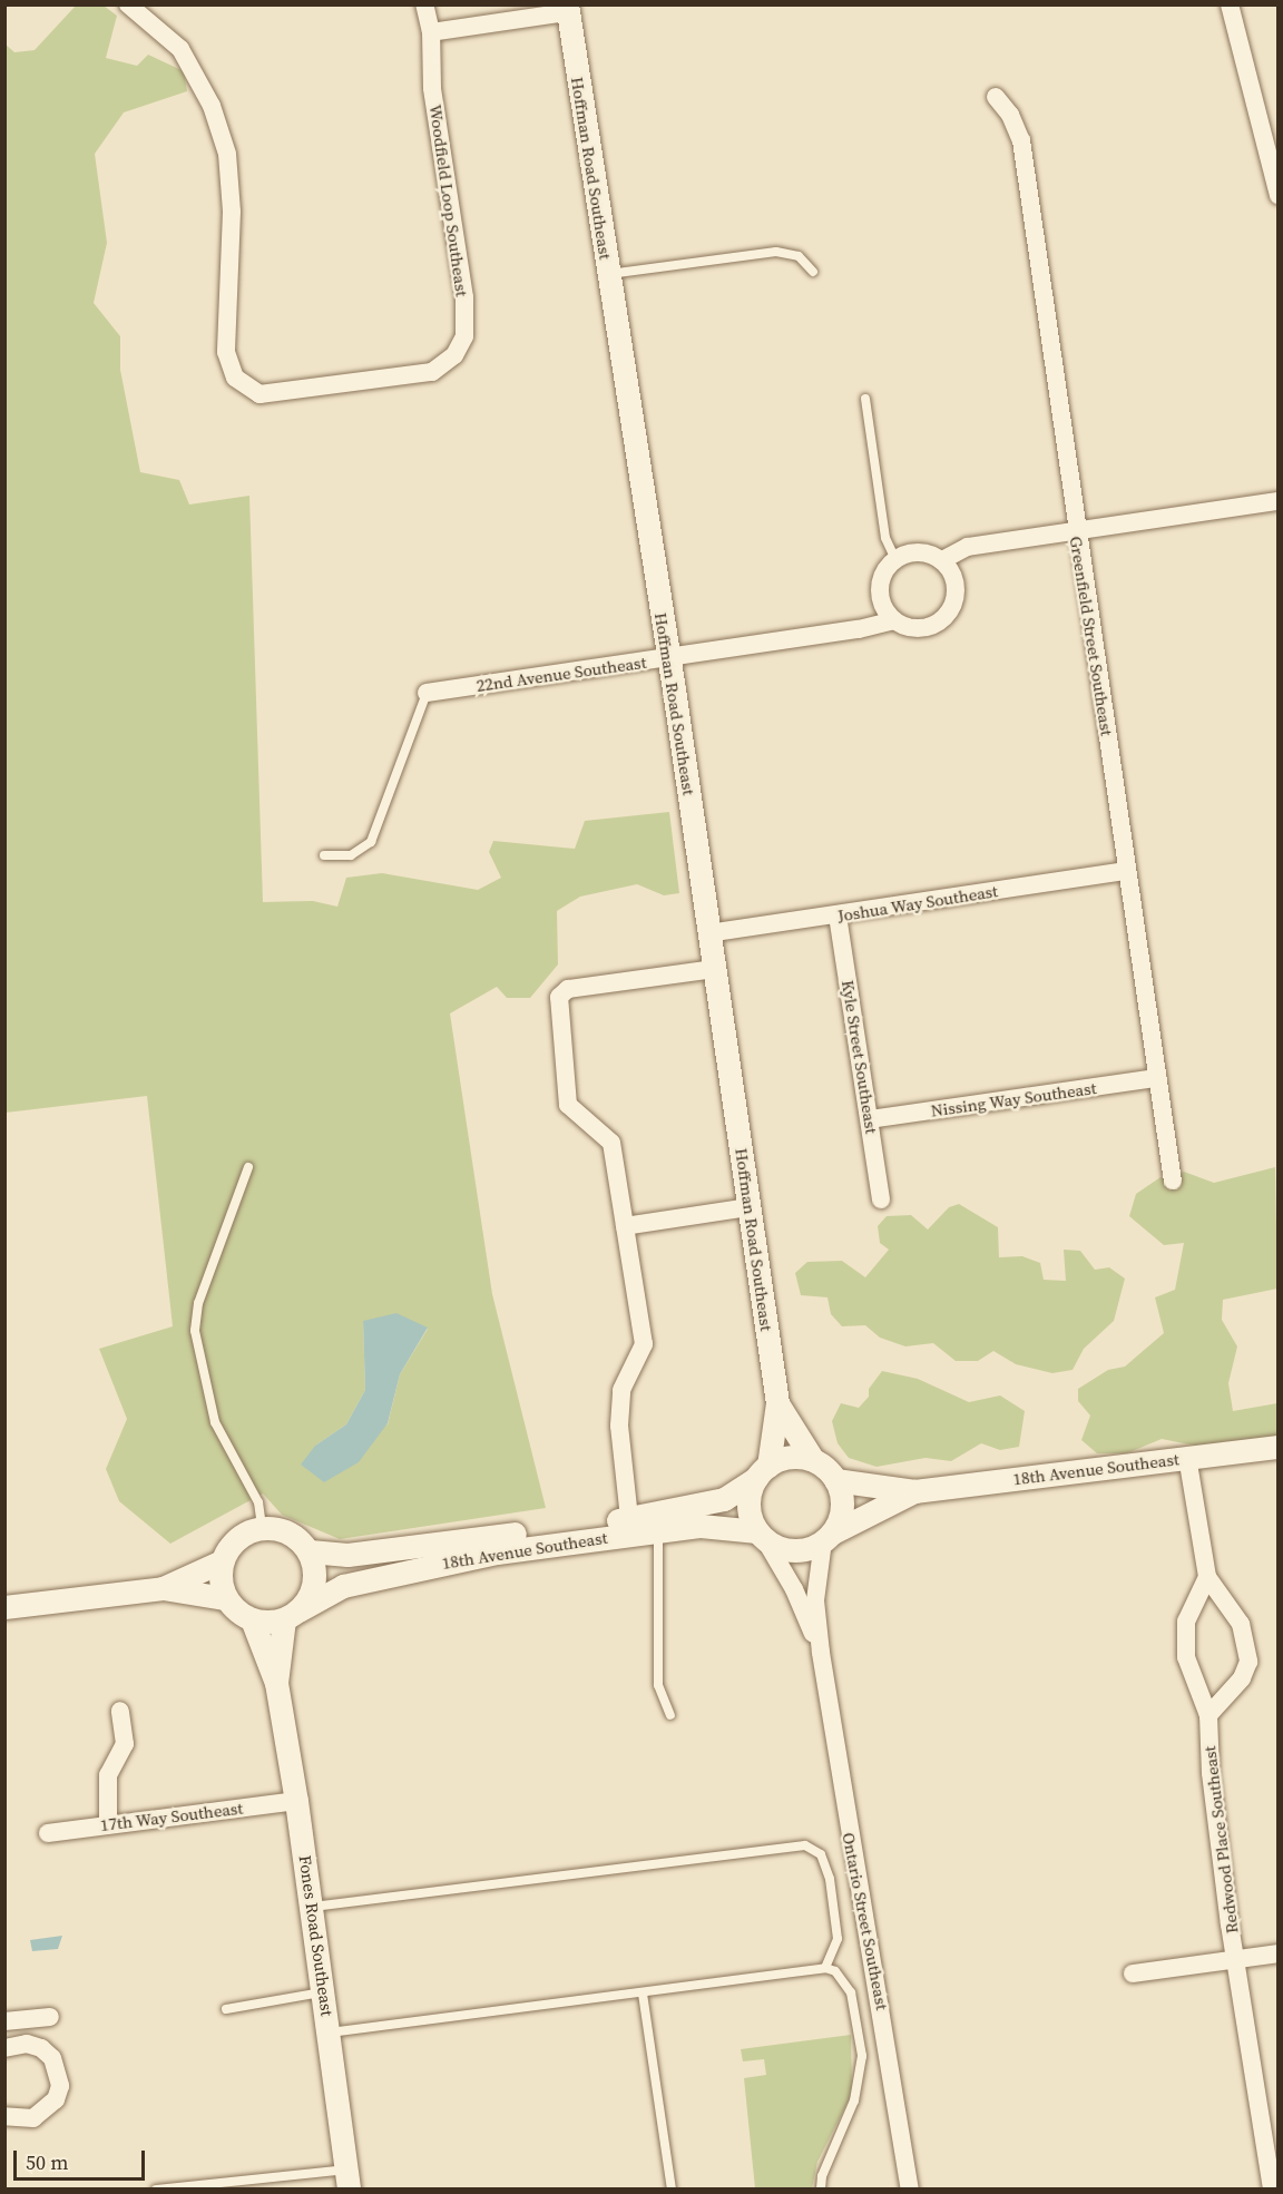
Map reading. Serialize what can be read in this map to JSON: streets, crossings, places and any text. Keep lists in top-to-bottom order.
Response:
{
  "streets": {
    "street": [
      "Hoffman Road Southeast",
      "Woodfield Loop Southeast",
      "Greenfield Street Southeast",
      "22nd Avenue Southeast",
      "Joshua Way Southeast",
      "Kyle Street Southeast",
      "Nissing Way Southeast",
      "18th Avenue Southeast",
      "17th Way Southeast",
      "Redwood Place Southeast",
      "Ontario Street Southeast",
      "Fones Road Southeast"
    ]
  },
  "crossings": [
    ["Hoffman Road Southeast", "22nd Avenue Southeast"],
    ["Hoffman Road Southeast", "Joshua Way Southeast"],
    ["Hoffman Road Southeast", "18th Avenue Southeast"],
    ["Hoffman Road Southeast", "Ontario Street Southeast"],
    ["Greenfield Street Southeast", "Joshua Way Southeast"],
    ["Greenfield Street Southeast", "Nissing Way Southeast"],
    ["Joshua Way Southeast", "Kyle Street Southeast"],
    ["Kyle Street Southeast", "Nissing Way Southeast"],
    ["18th Avenue Southeast", "Ontario Street Southeast"],
    ["18th Avenue Southeast", "Fones Road Southeast"],
    ["17th Way Southeast", "Fones Road Southeast"]
  ],
  "scale_bar": "50 m"
}
